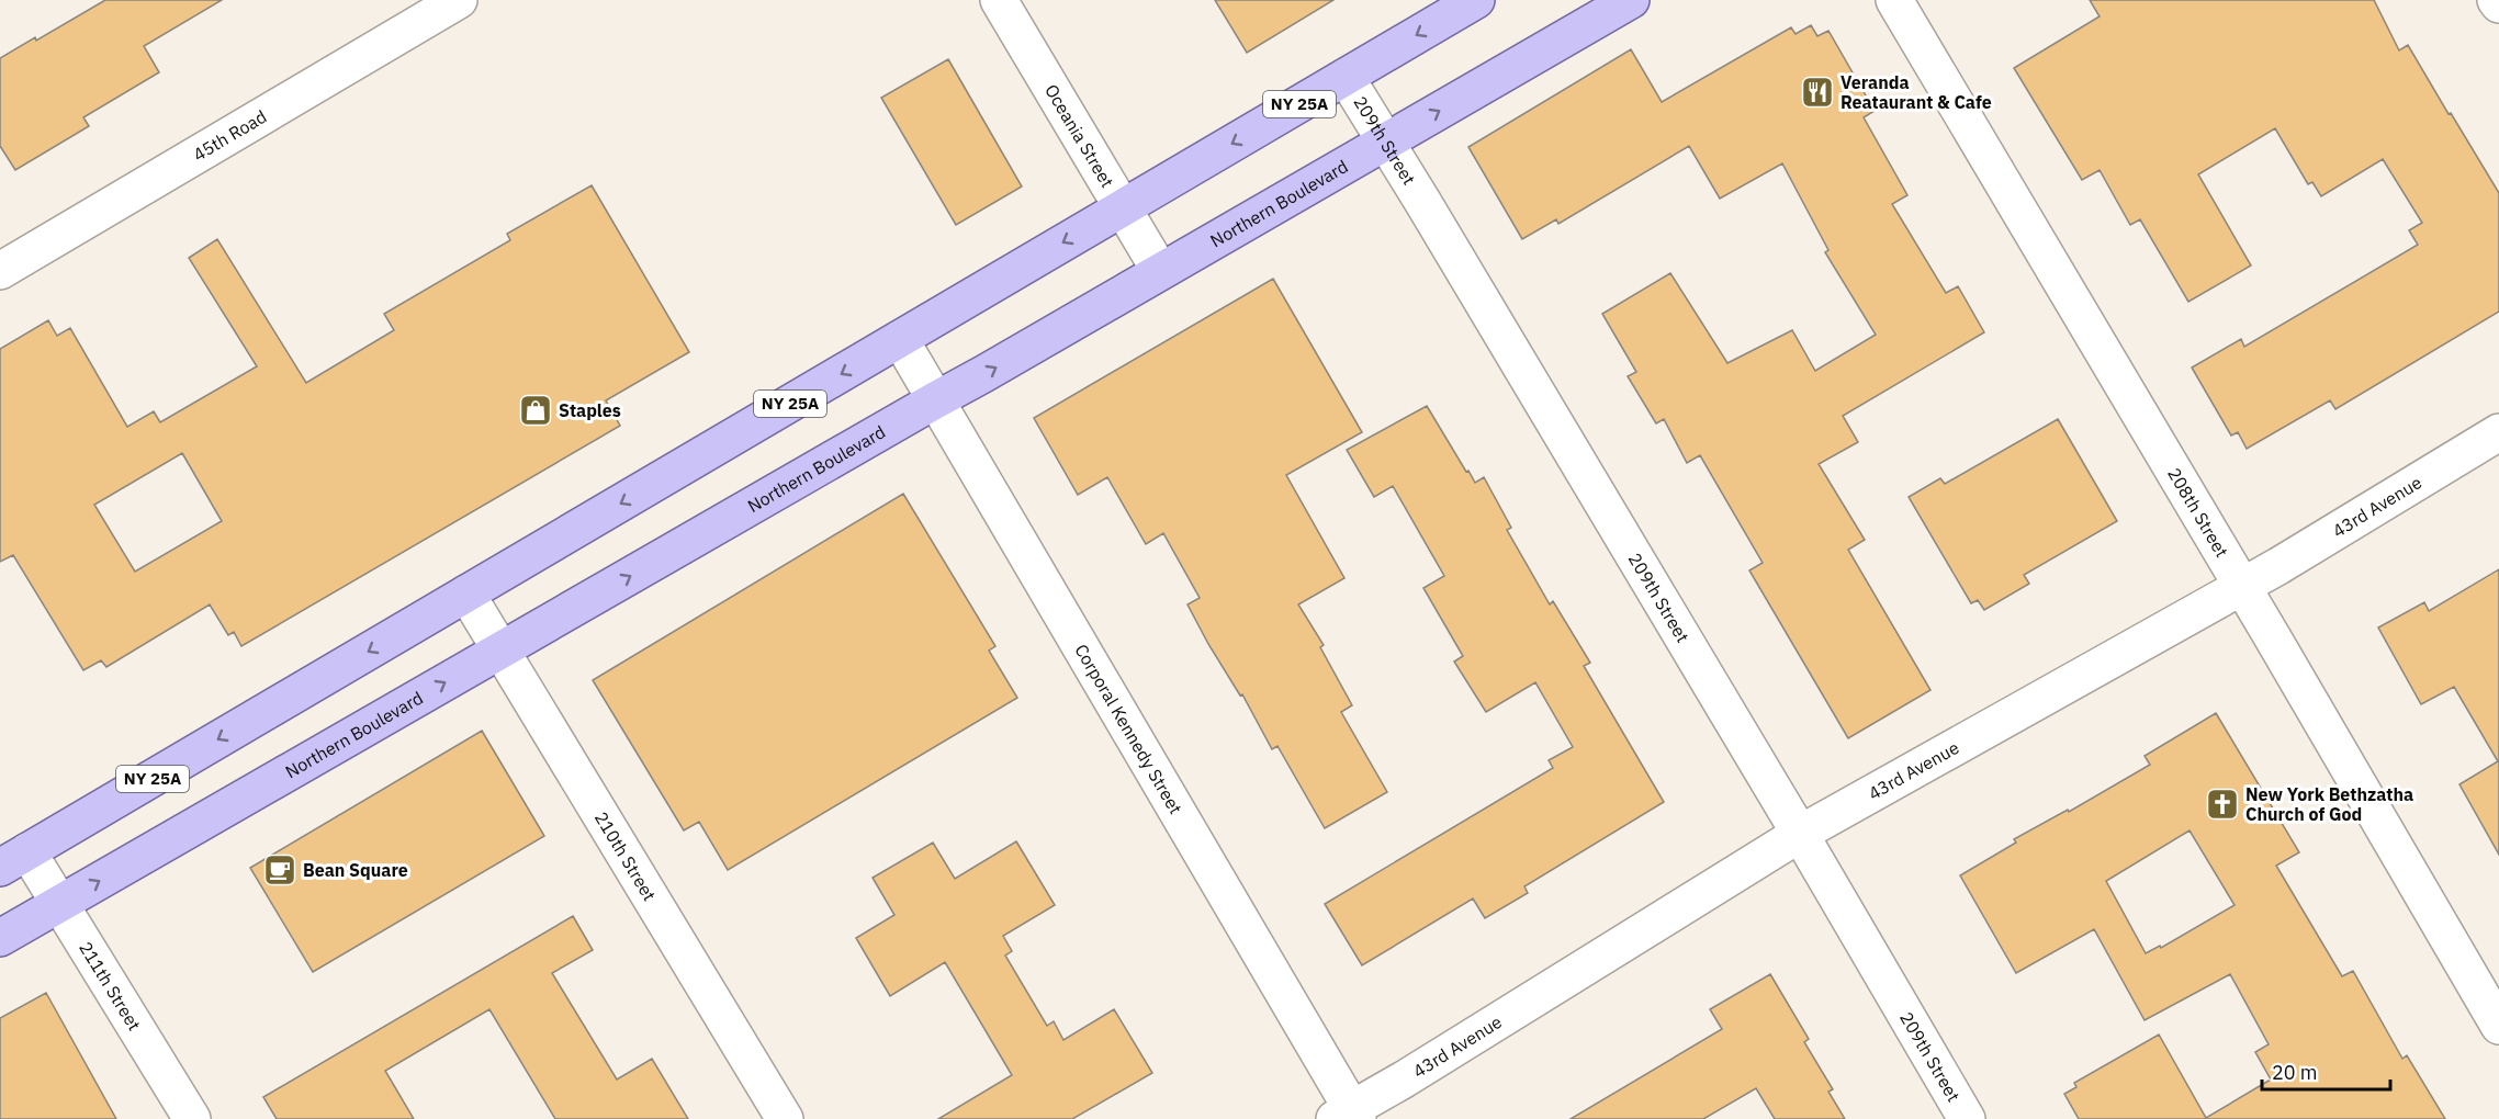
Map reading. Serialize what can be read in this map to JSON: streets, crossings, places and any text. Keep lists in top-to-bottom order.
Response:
{
  "streets": {
    "main road": ["NY 25A", "Northern Boulevard"],
    "street": [
      "45th Road",
      "Oceania Street",
      "209th Street",
      "43rd Avenue",
      "208th Street",
      "Corporal Kennedy Street",
      "210th Street",
      "211th Street"
    ]
  },
  "crossings": [
    ["NY 25A", "Oceania Street"],
    ["NY 25A", "209th Street"],
    ["NY 25A", "Corporal Kennedy Street"],
    ["NY 25A", "210th Street"],
    ["NY 25A", "211th Street"],
    ["Oceania Street", "Northern Boulevard"],
    ["209th Street", "Northern Boulevard"],
    ["209th Street", "43rd Avenue"],
    ["Northern Boulevard", "Corporal Kennedy Street"],
    ["Northern Boulevard", "210th Street"],
    ["Northern Boulevard", "211th Street"],
    ["43rd Avenue", "208th Street"],
    ["43rd Avenue", "Corporal Kennedy Street"]
  ],
  "places": {
    "restaurant": ["Veranda Reataurant & Cafe"],
    "shop": ["Staples"],
    "church": ["New York Bethzatha Church of God"],
    "cafe": ["Bean Square"]
  },
  "scale_bar": "20 m"
}
